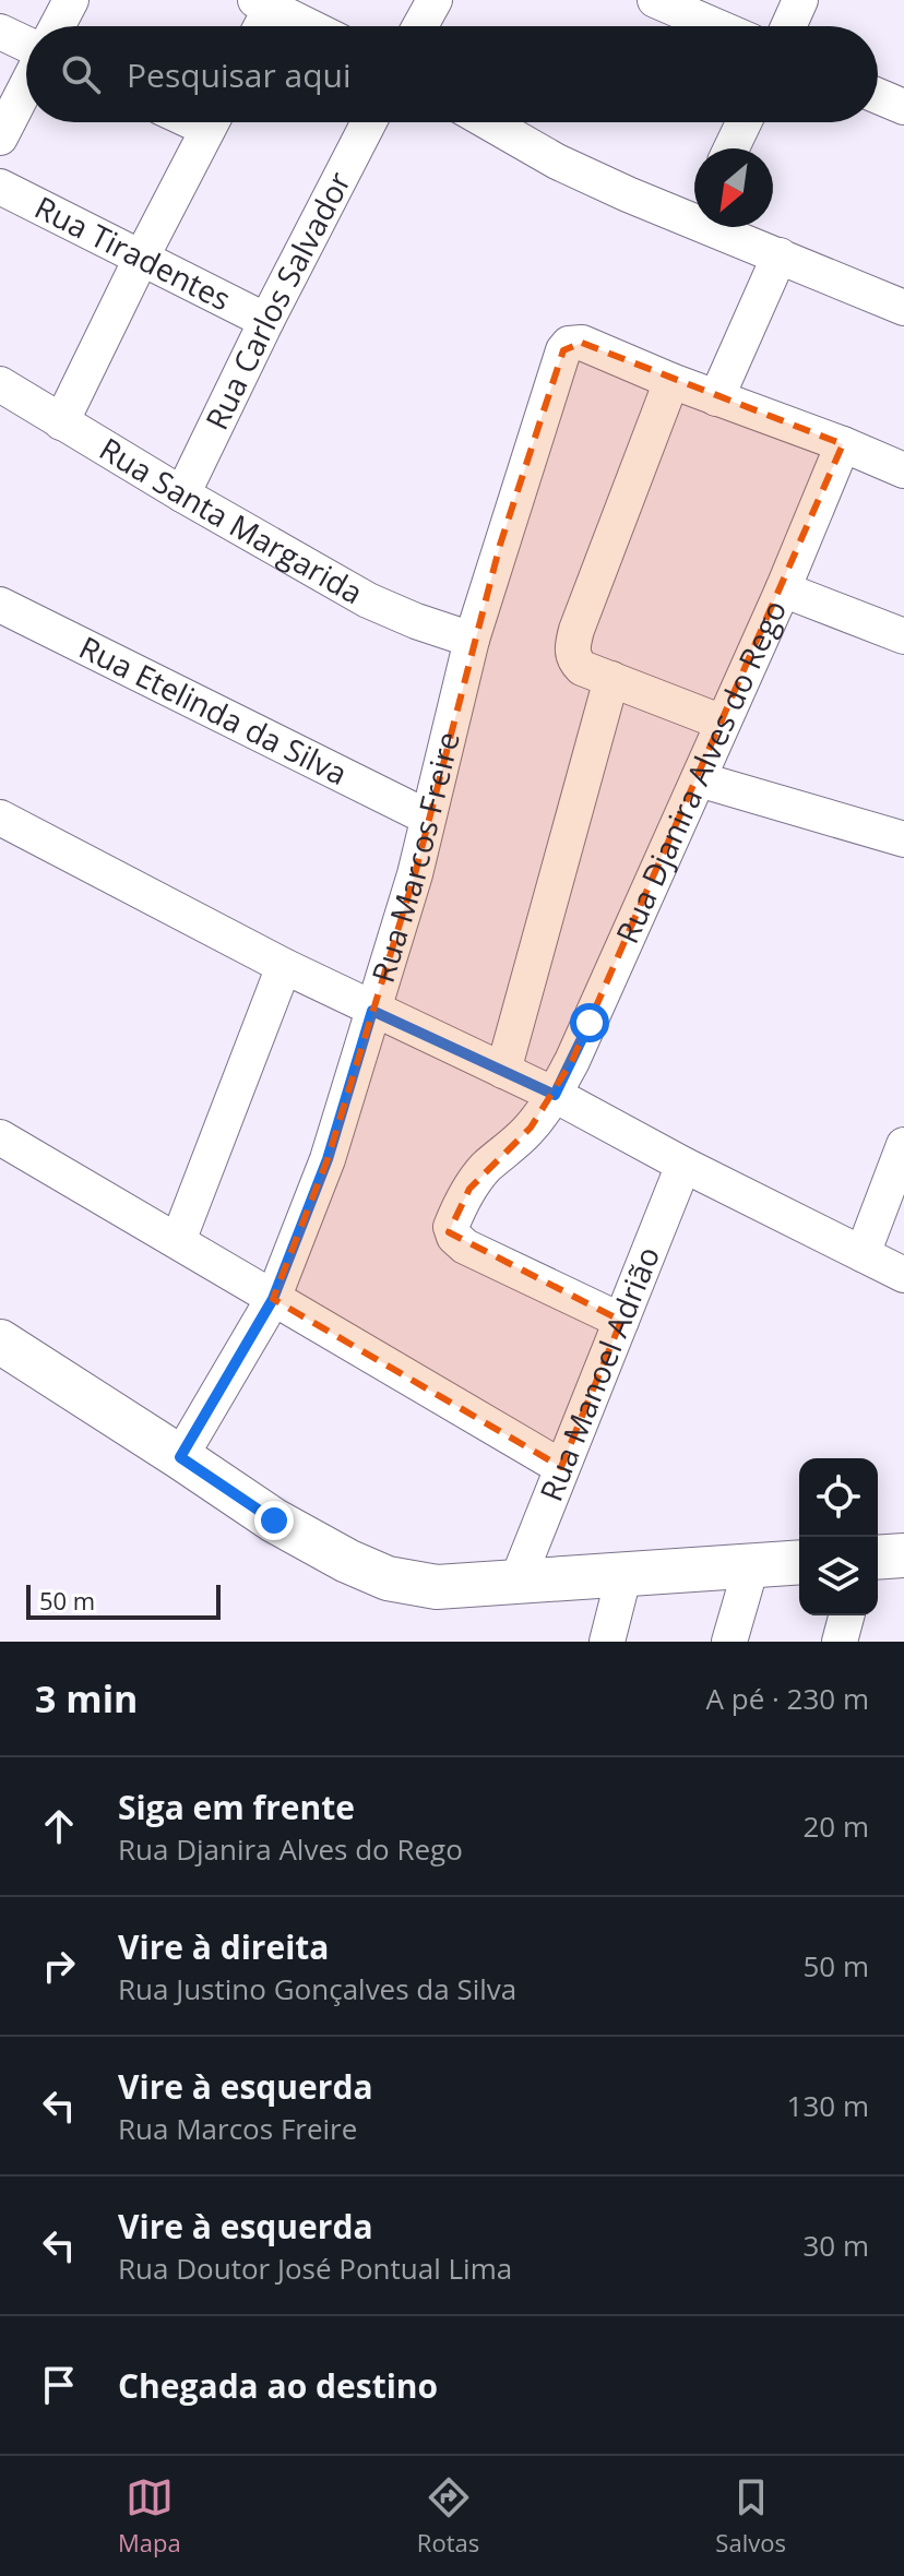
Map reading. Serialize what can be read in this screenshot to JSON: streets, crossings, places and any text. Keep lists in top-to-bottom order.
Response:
{
  "streets": {
    "street": [
      "Rua Tiradentes",
      "Rua Carlos Salvador",
      "Rua Santa Margarida",
      "Rua Etelinda da Silva",
      "Rua Djanira Alves do Rego",
      "Rua Marcos Freire",
      "Rua Manoel Adrião"
    ]
  },
  "crossings": [
    ["Rua Tiradentes", "Rua Carlos Salvador"],
    ["Rua Carlos Salvador", "Rua Santa Margarida"],
    ["Rua Santa Margarida", "Rua Marcos Freire"],
    ["Rua Etelinda da Silva", "Rua Marcos Freire"],
    ["Rua Djanira Alves do Rego", "Rua Manoel Adrião"]
  ],
  "scale_bar": "50 m",
  "north": "bottom left",
  "page": {
    "search": "Pesquisar aqui",
    "scale": "50 m",
    "heading": ["3 min", "A pé · 230 m"],
    "list": [
      ["Siga em frente", "Rua Djanira Alves do Rego", "20 m"],
      ["Vire à direita", "Rua Justino Gonçalves da Silva", "50 m"],
      ["Vire à esquerda", "Rua Marcos Freire", "130 m"],
      ["Vire à esquerda", "Rua Doutor José Pontual Lima", "30 m"],
      "Chegada ao destino"
    ],
    "nav": ["Mapa", "Rotas", "Salvos"]
  }
}
